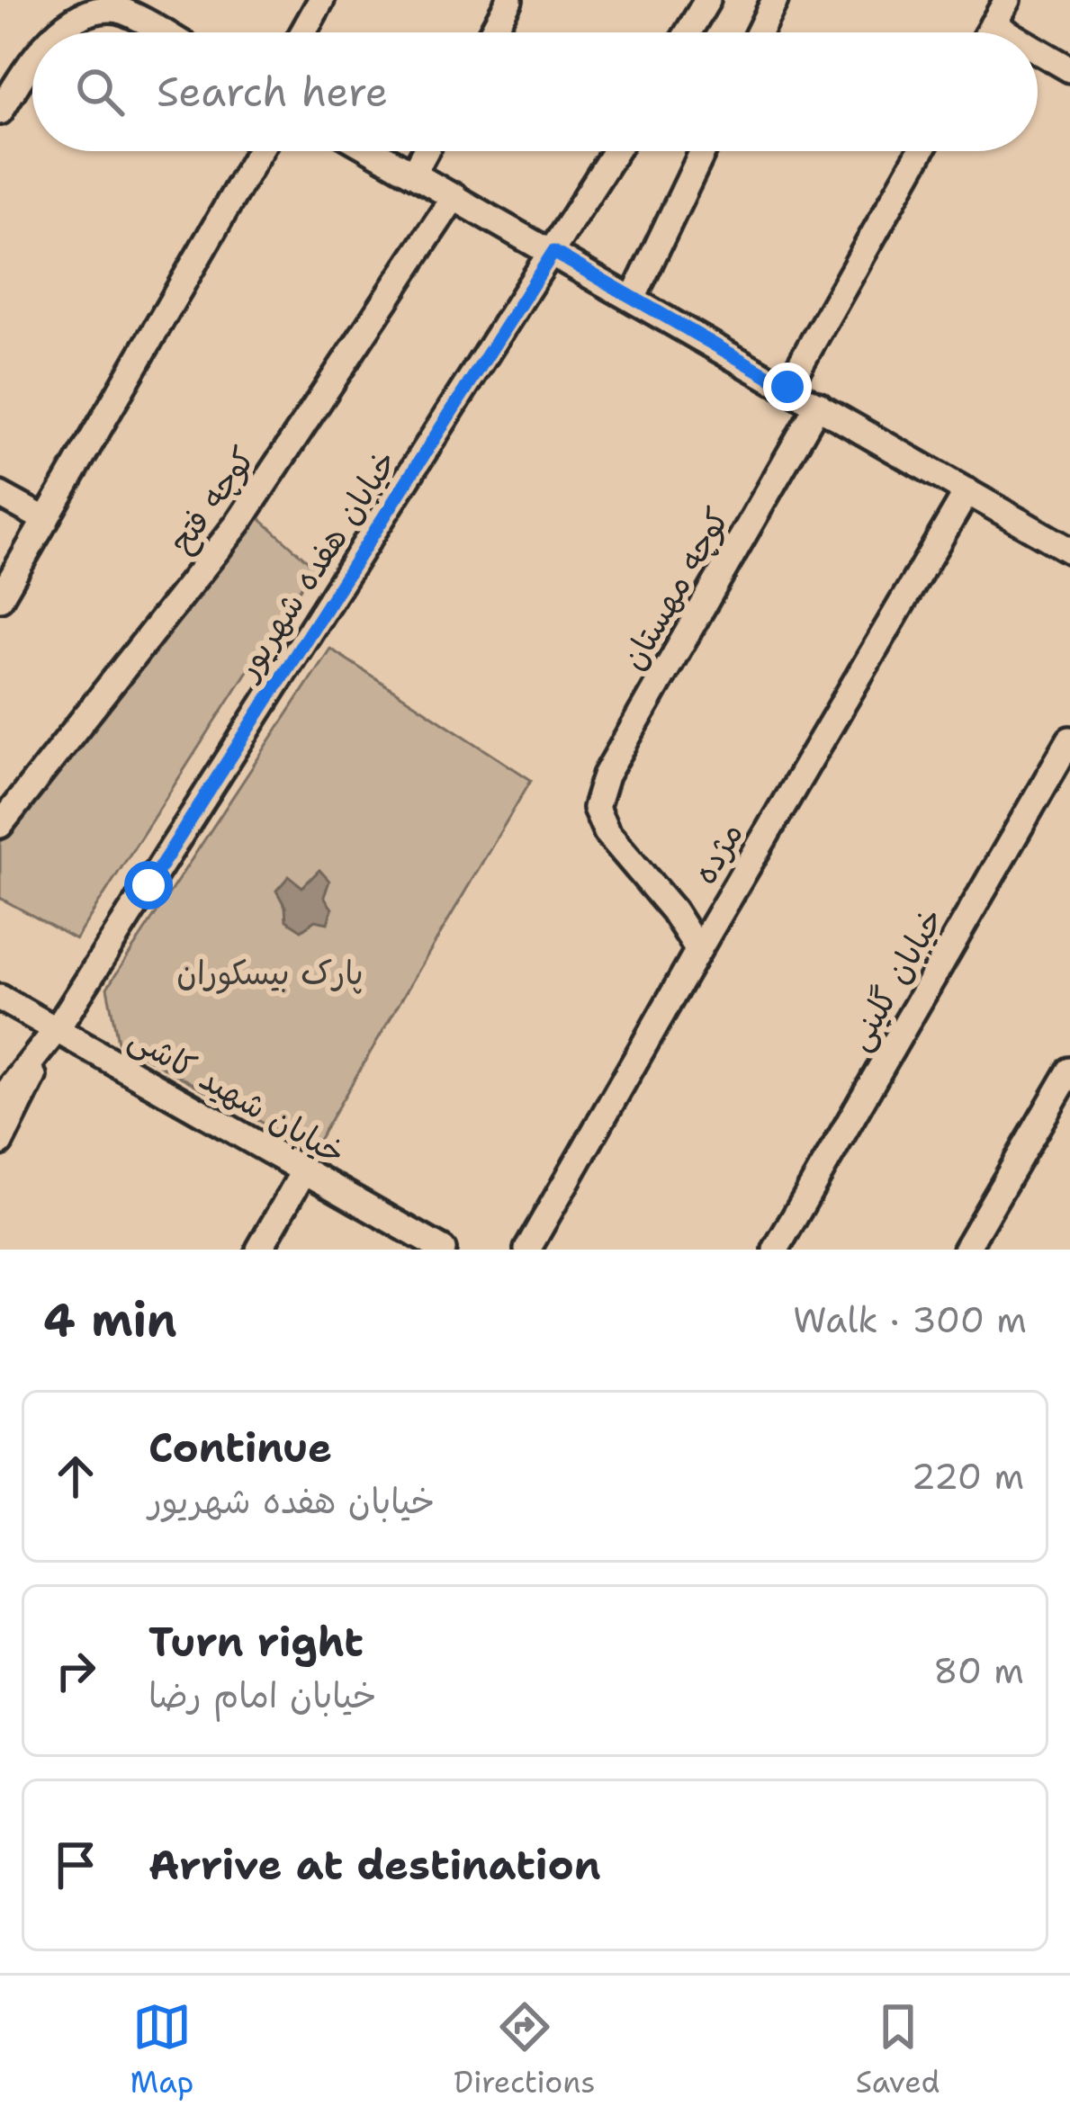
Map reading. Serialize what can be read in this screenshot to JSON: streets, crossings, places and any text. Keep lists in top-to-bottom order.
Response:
{
  "streets": {
    "street": [
      "کوچه فتح",
      "خیابان هفده شهریور",
      "کوچه مهستان",
      "مژده",
      "خیابان گلینی",
      "خیابان شهید کاشی"
    ]
  },
  "crossings": [
    ["خیابان هفده شهریور", "خیابان شهید کاشی"],
    ["کوچه مهستان", "مژده"]
  ],
  "parks": ["پارک بیسکوران"],
  "page": {
    "search": "Search here",
    "heading": ["4 min", "Walk · 300 m"],
    "list": [
      ["Continue", "خیابان هفده شهریور", "220 m"],
      ["Turn right", "خیابان امام رضا", "80 m"],
      "Arrive at destination"
    ],
    "nav": ["Map", "Directions", "Saved"]
  }
}
